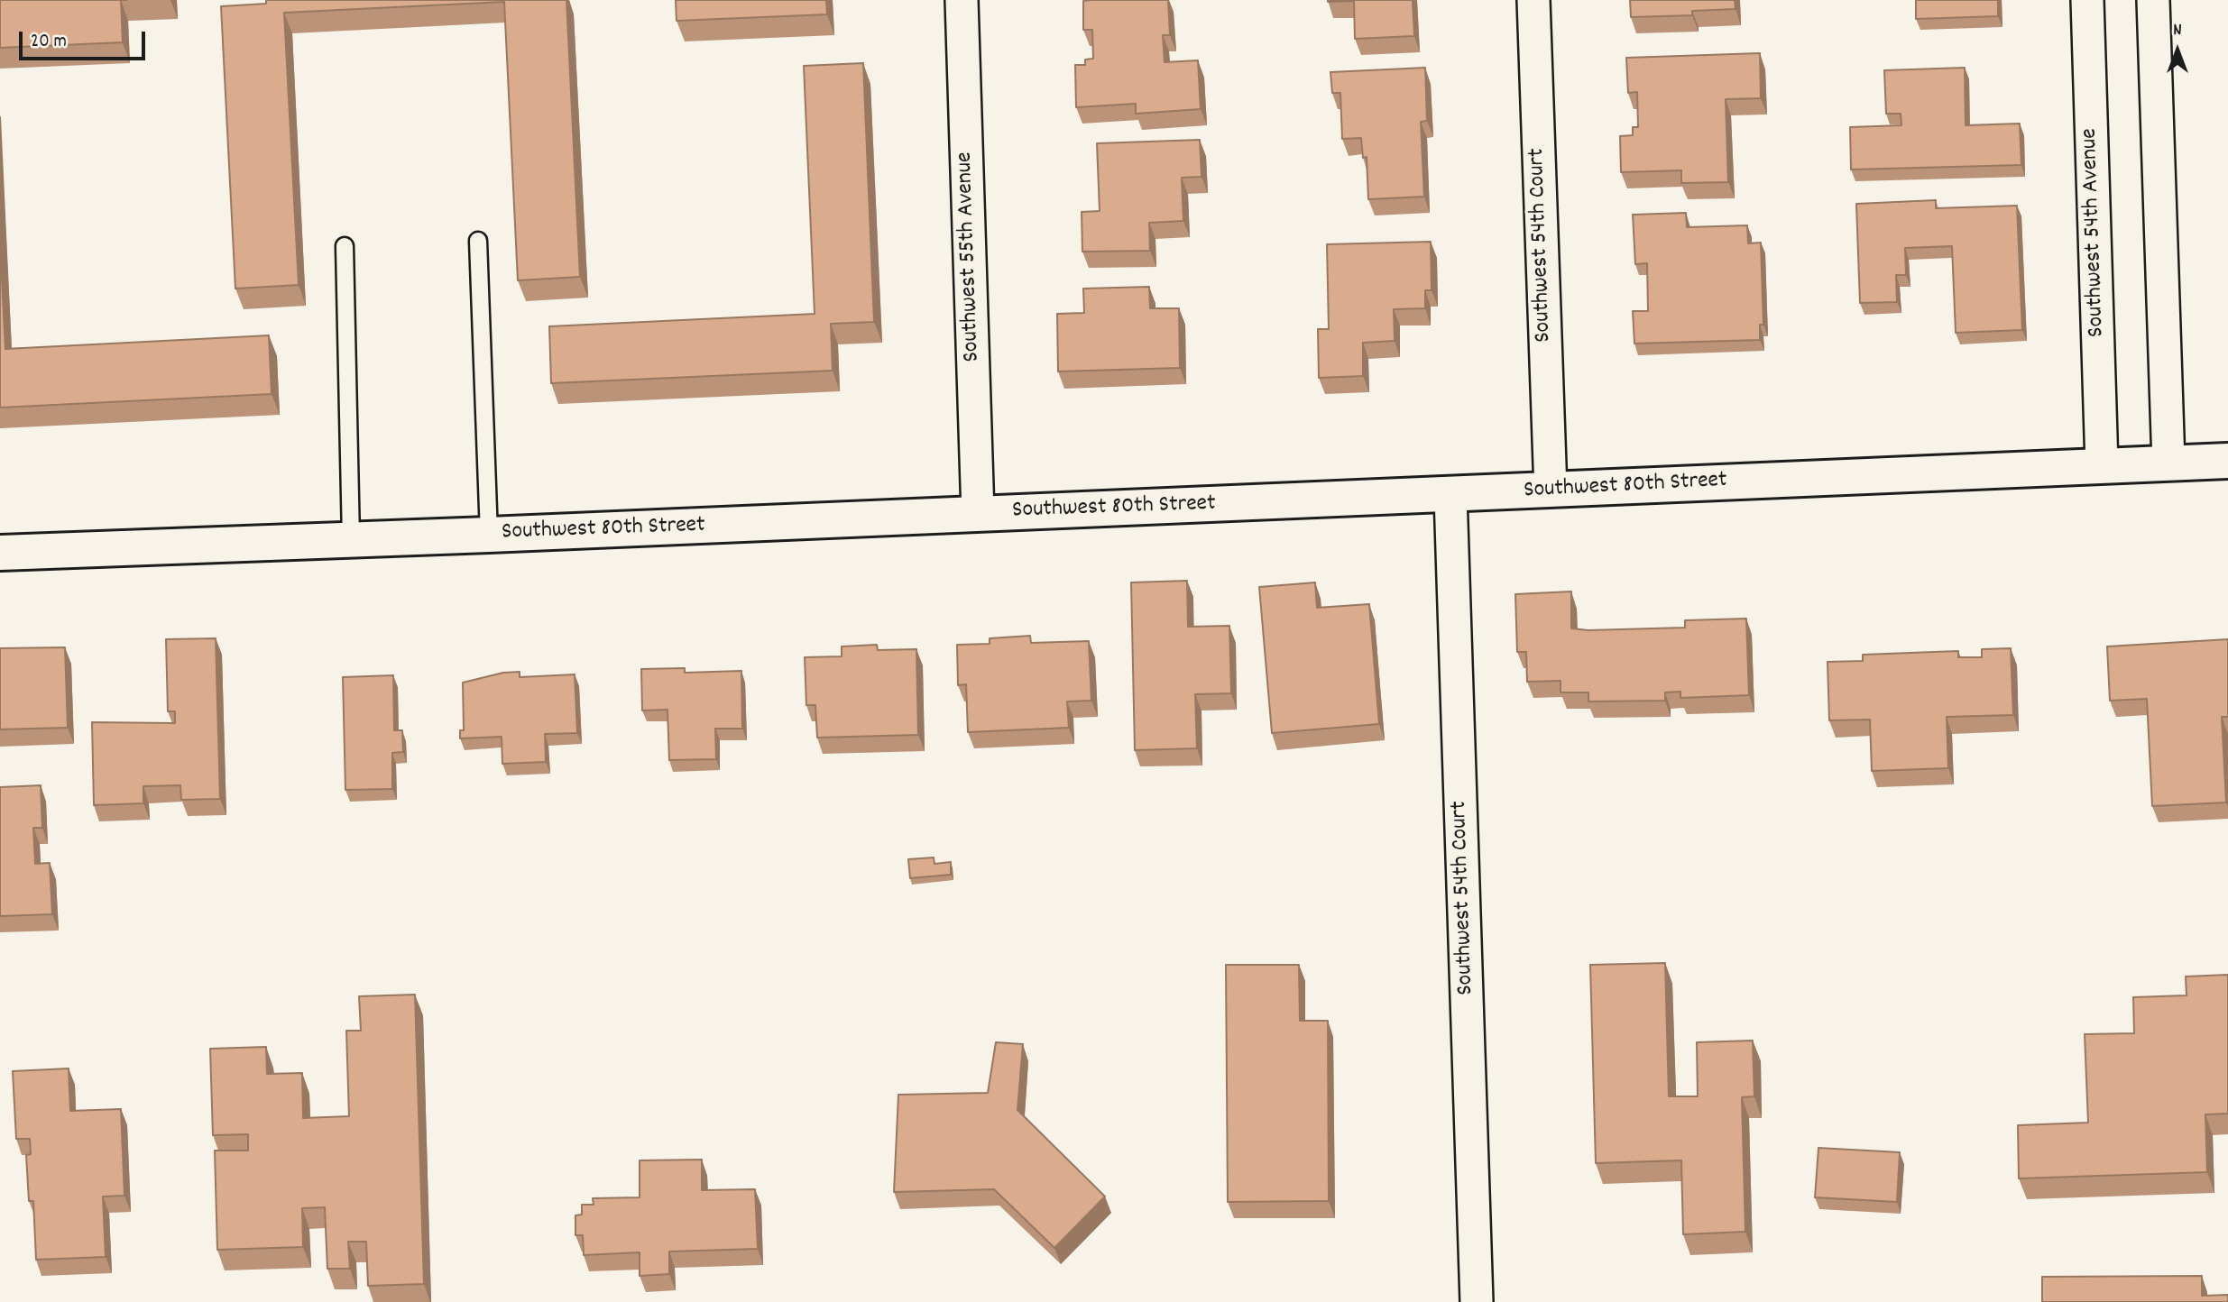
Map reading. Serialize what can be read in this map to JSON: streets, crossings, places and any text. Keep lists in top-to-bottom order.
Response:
{
  "streets": {
    "street": [
      "Southwest 54th Avenue",
      "Southwest 54th Court",
      "Southwest 55th Avenue",
      "Southwest 80th Street"
    ]
  },
  "crossings": [
    ["Southwest 54th Avenue", "Southwest 80th Street"],
    ["Southwest 54th Court", "Southwest 80th Street"],
    ["Southwest 55th Avenue", "Southwest 80th Street"]
  ],
  "scale_bar": "20 m",
  "north": "top"
}
